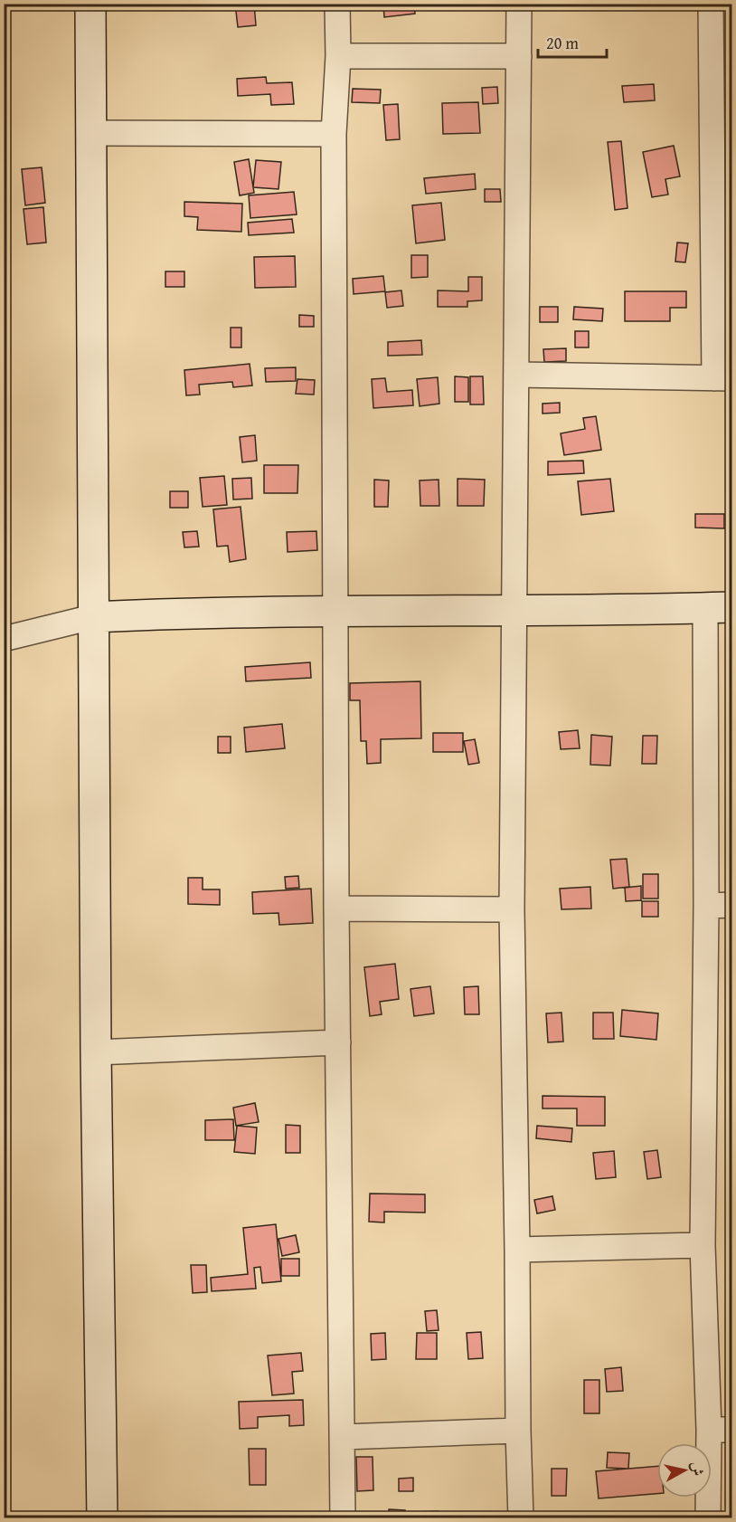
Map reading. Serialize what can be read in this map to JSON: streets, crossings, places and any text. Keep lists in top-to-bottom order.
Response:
{
  "scale_bar": "20 m",
  "north": "right"
}
